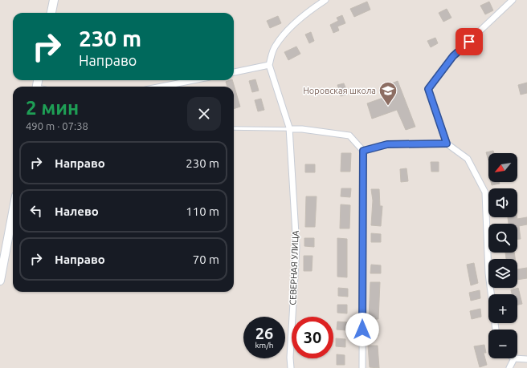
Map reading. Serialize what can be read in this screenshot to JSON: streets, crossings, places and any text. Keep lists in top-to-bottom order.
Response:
{
  "streets": {
    "street": ["СЕВЕРНАЯ УЛИЦА"]
  },
  "places": {
    "school or university": ["Норовская школа"]
  },
  "north": "bottom left",
  "page": {
    "turn": ["230 m", "Направо"],
    "heading": ["2 мин", "490 m · 07:38"],
    "list": [
      {
        "name": "Направо",
        "value": "230 m"
      },
      {
        "name": "Налево",
        "value": "110 m"
      },
      {
        "name": "Направо",
        "value": "70 m"
      }
    ],
    "map_buttons": ["+", "−"],
    "speed": "26 km/h",
    "limit": "30"
  }
}
